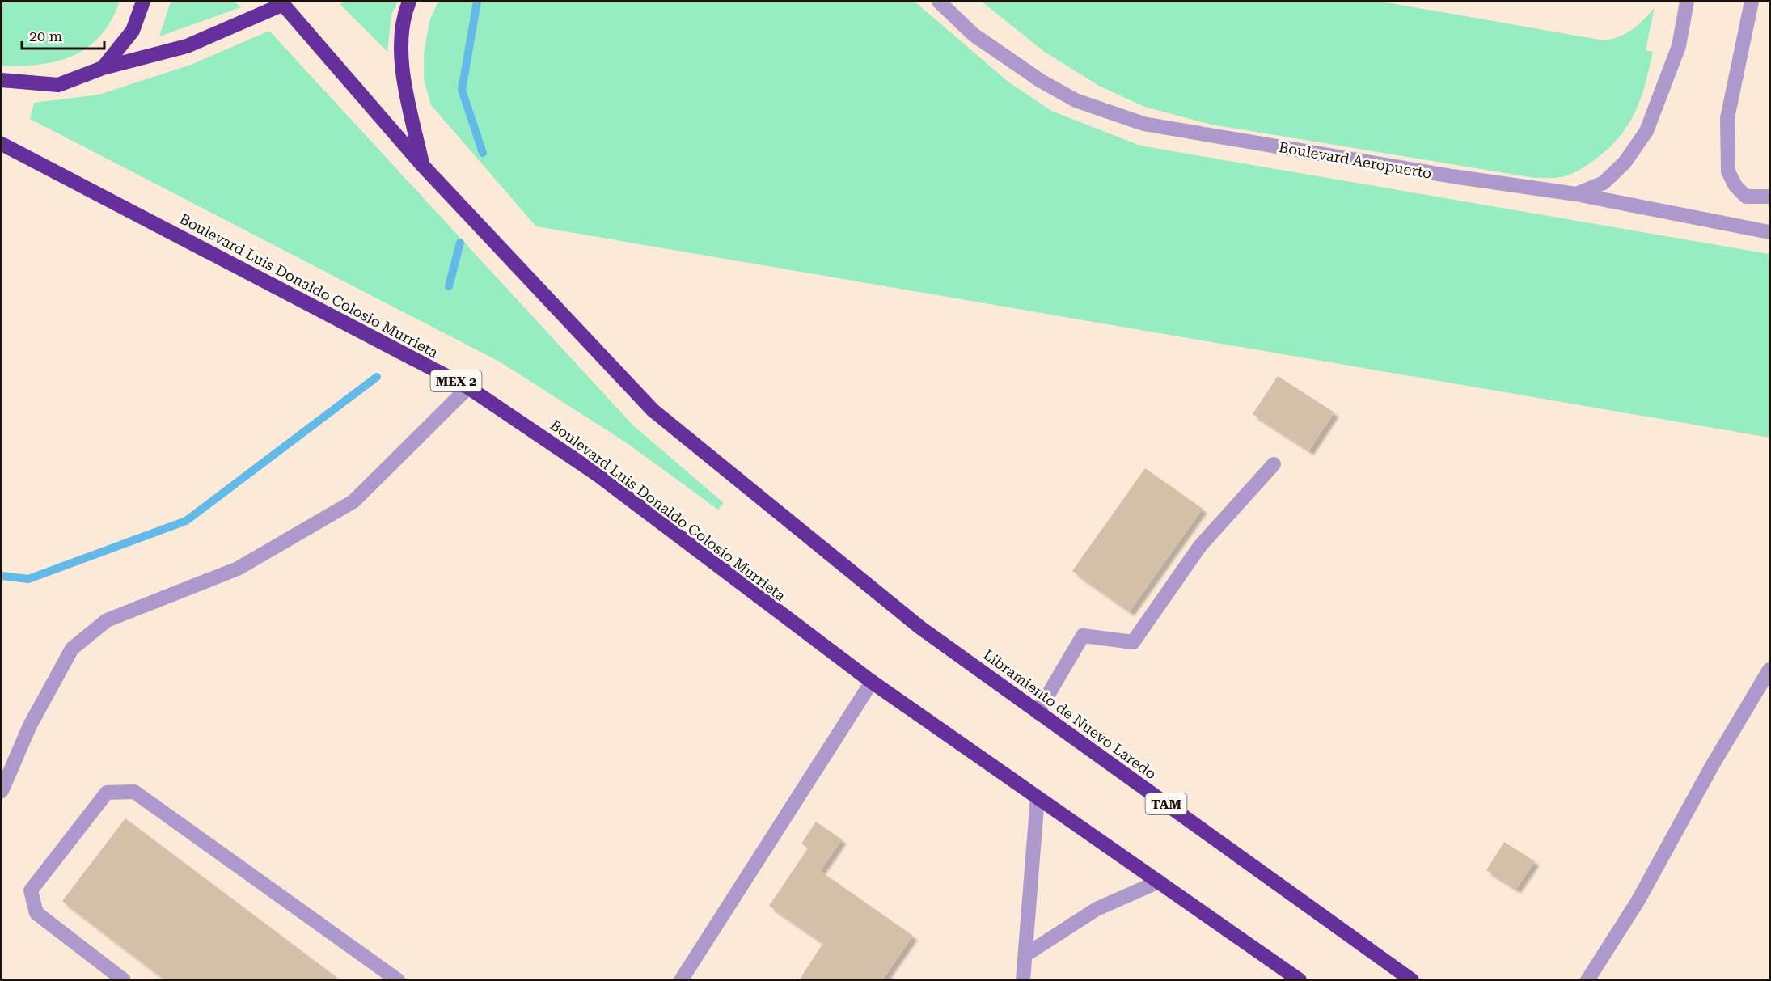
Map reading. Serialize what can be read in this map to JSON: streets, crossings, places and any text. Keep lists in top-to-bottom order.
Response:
{
  "streets": {
    "highway": [
      "Boulevard Luis Donaldo Colosio Murrieta",
      "MEX 2",
      "Libramiento de Nuevo Laredo",
      "TAM"
    ],
    "street": ["Boulevard Aeropuerto"]
  },
  "scale_bar": "20 m"
}
